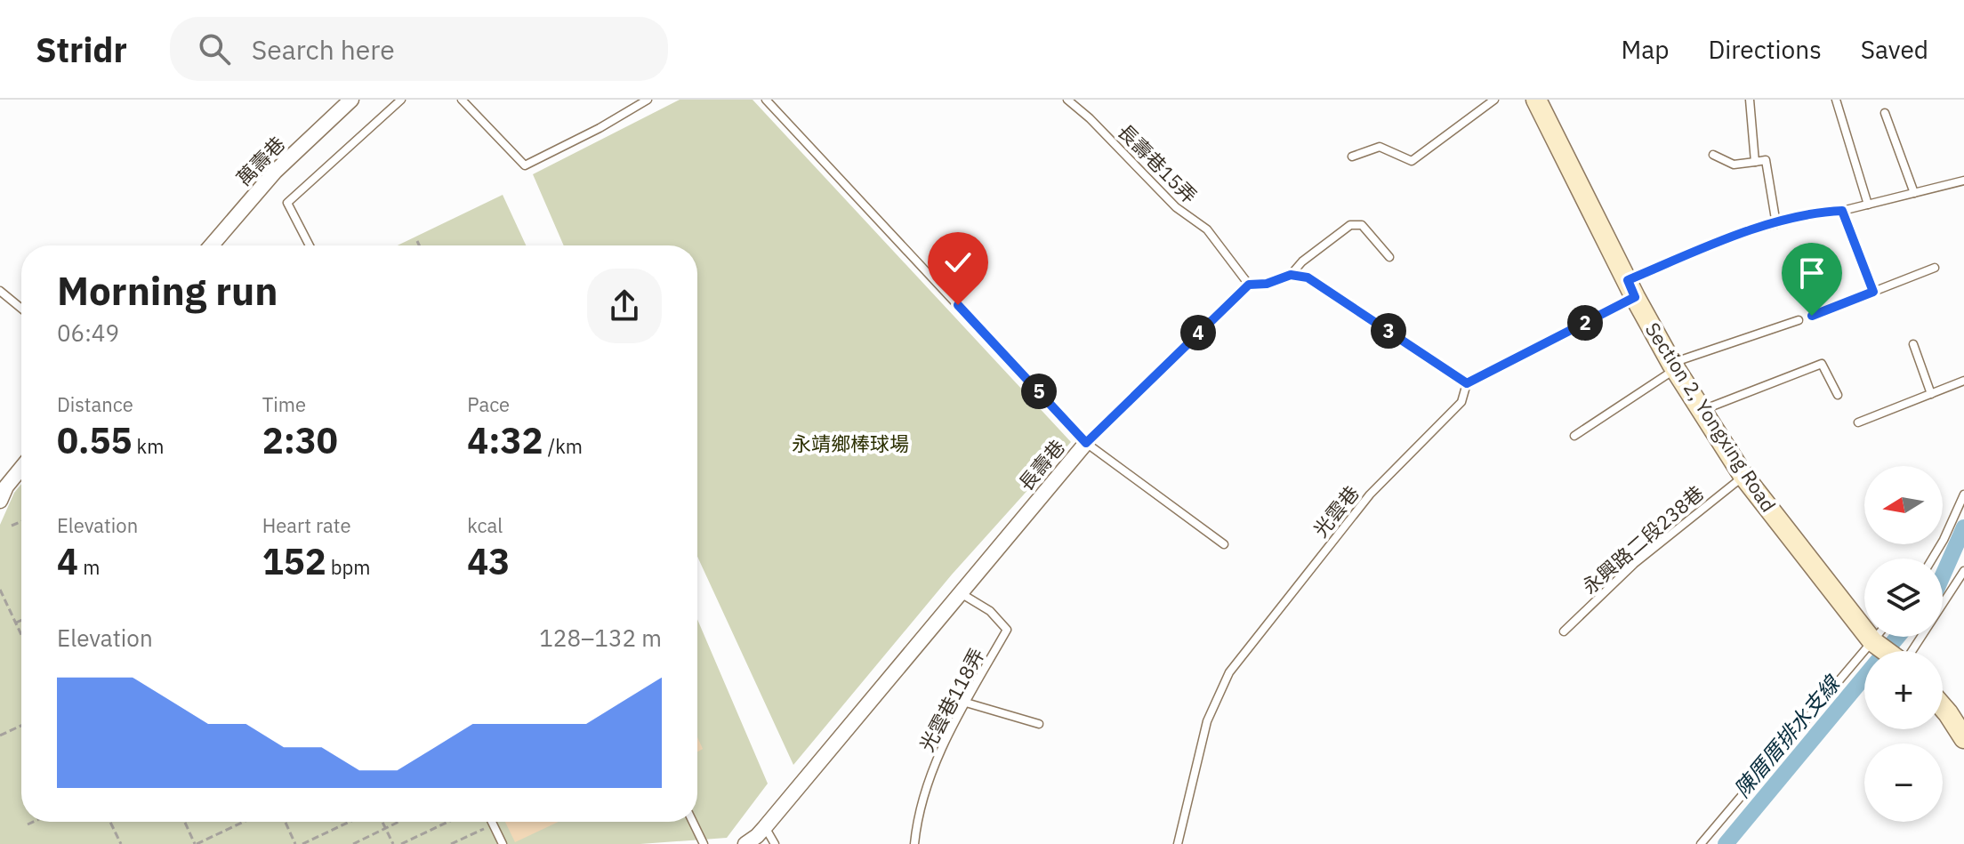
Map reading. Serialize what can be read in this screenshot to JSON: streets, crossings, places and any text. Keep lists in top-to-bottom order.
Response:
{
  "streets": {
    "street": ["萬壽巷", "Section 2, Yongxing Road", "長壽巷"],
    "lane": [
      "長壽巷15弄",
      "光雲巷",
      "永興路二段238巷",
      "光雲巷118弄"
    ]
  },
  "crossings": [
    ["長壽巷15弄", "長壽巷"],
    ["Section 2, Yongxing Road", "永興路二段238巷"],
    ["長壽巷", "光雲巷118弄"]
  ],
  "water": ["陳厝厝排水支線"],
  "parks": ["永靖鄉棒球場"],
  "north": "left",
  "page": {
    "header": "Stridr",
    "search": "Search here",
    "nav": ["Map", "Directions", "Saved"],
    "heading": ["Morning run", "06:49"],
    "pins": [
      "2",
      "3",
      "4",
      "5"
    ],
    "stats": [
      ["Distance", "0.55 km"],
      ["Time", "2:30"],
      ["Pace", "4:32 /km"],
      ["Elevation", "4 m"],
      ["Heart rate", "152 bpm"],
      ["kcal", "43"]
    ],
    "map_buttons": ["+", "−"],
    "chart": ["Elevation", "128–132 m"]
  }
}
